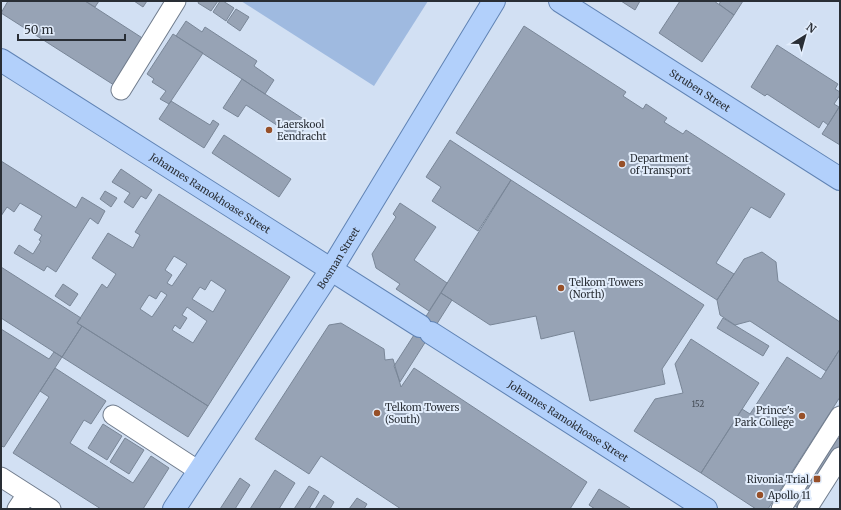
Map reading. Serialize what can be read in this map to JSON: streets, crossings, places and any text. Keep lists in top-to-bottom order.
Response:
{
  "streets": {
    "main road": ["Struben Street", "Johannes Ramokhoase Street", "Bosman Street"]
  },
  "crossings": [
    ["Johannes Ramokhoase Street", "Bosman Street"]
  ],
  "places": {
    "other": [
      "Laerskool Eendracht",
      "Department of Transport",
      "Telkom Towers (North)",
      "Telkom Towers (South)",
      "Prince's Park College",
      "Apollo 11"
    ],
    "transit": ["Rivonia Trial"]
  },
  "house_numbers": ["152"],
  "scale_bar": "50 m",
  "north": "top right"
}
